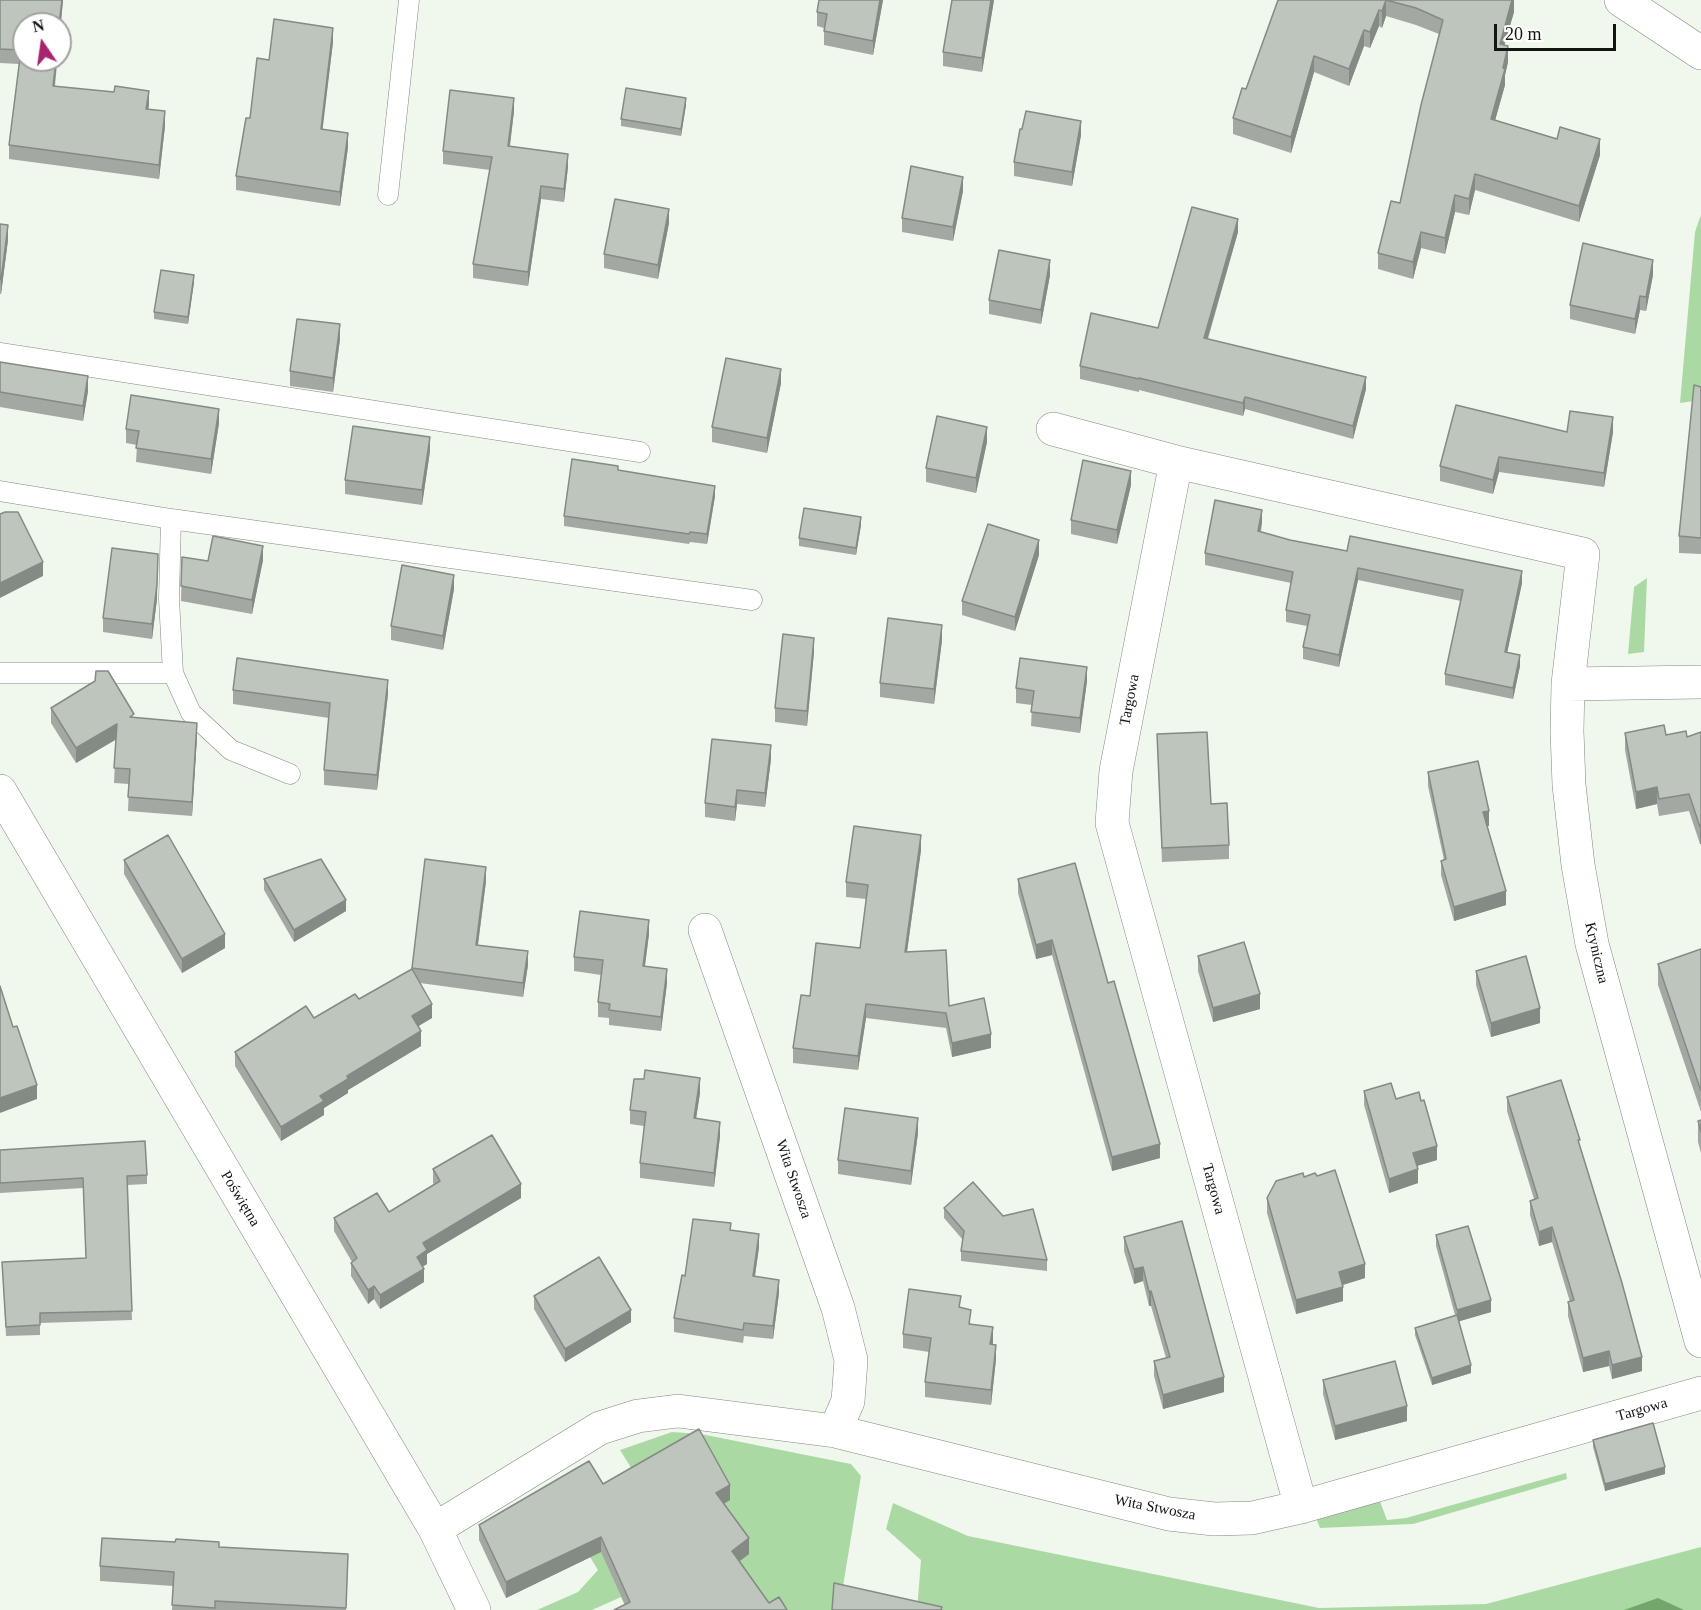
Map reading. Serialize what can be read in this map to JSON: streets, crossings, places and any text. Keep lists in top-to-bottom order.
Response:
{
  "streets": {
    "street": [
      "Targowa",
      "Kryniczna",
      "Wita Stwosza",
      "Poświętna"
    ]
  },
  "crossings": [
    ["Targowa", "Kryniczna"],
    ["Targowa", "Wita Stwosza"],
    ["Wita Stwosza", "Poświętna"]
  ],
  "scale_bar": "20 m",
  "north": "top"
}
